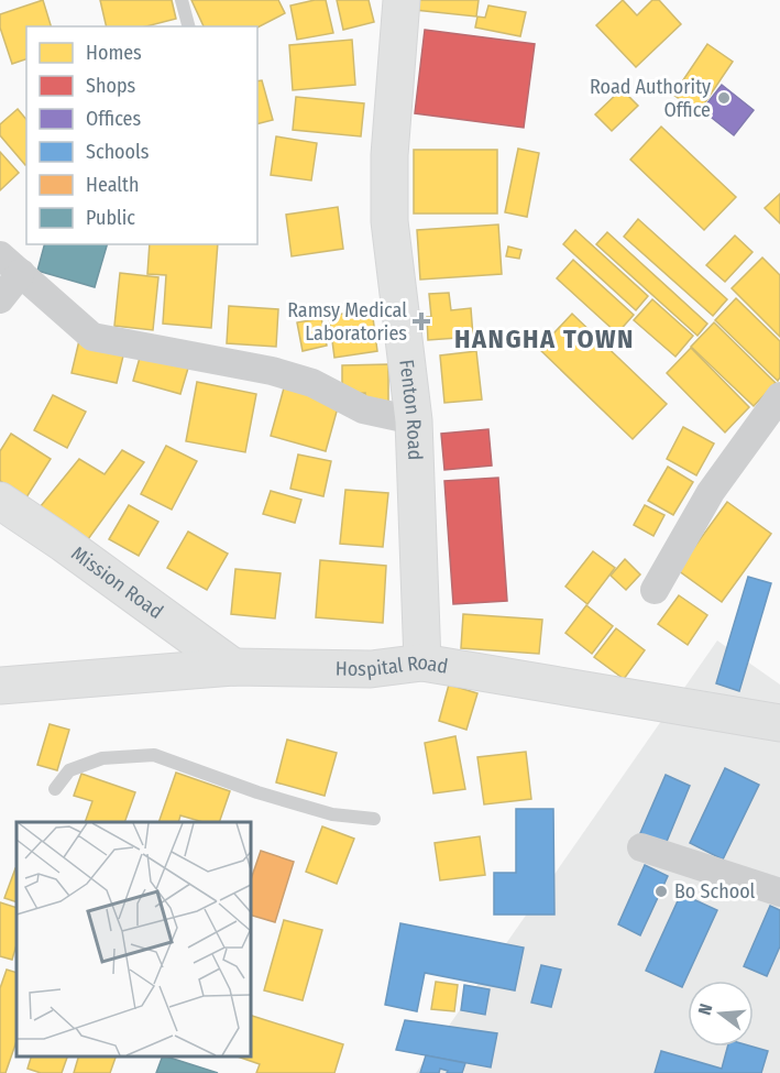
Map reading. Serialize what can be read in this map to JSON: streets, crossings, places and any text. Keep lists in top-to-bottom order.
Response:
{
  "streets": {
    "street": ["Fenton Road", "Mission Road", "Hospital Road"]
  },
  "crossings": [
    ["Fenton Road", "Hospital Road"],
    ["Mission Road", "Hospital Road"]
  ],
  "districts": ["HANGHA TOWN"],
  "places": {
    "other": ["Road Authority Office", "Bo School"],
    "health": ["Ramsy Medical Laboratories"]
  },
  "legend": [
    "Homes",
    "Shops",
    "Offices",
    "Schools",
    "Health",
    "Public"
  ],
  "north": "left"
}
